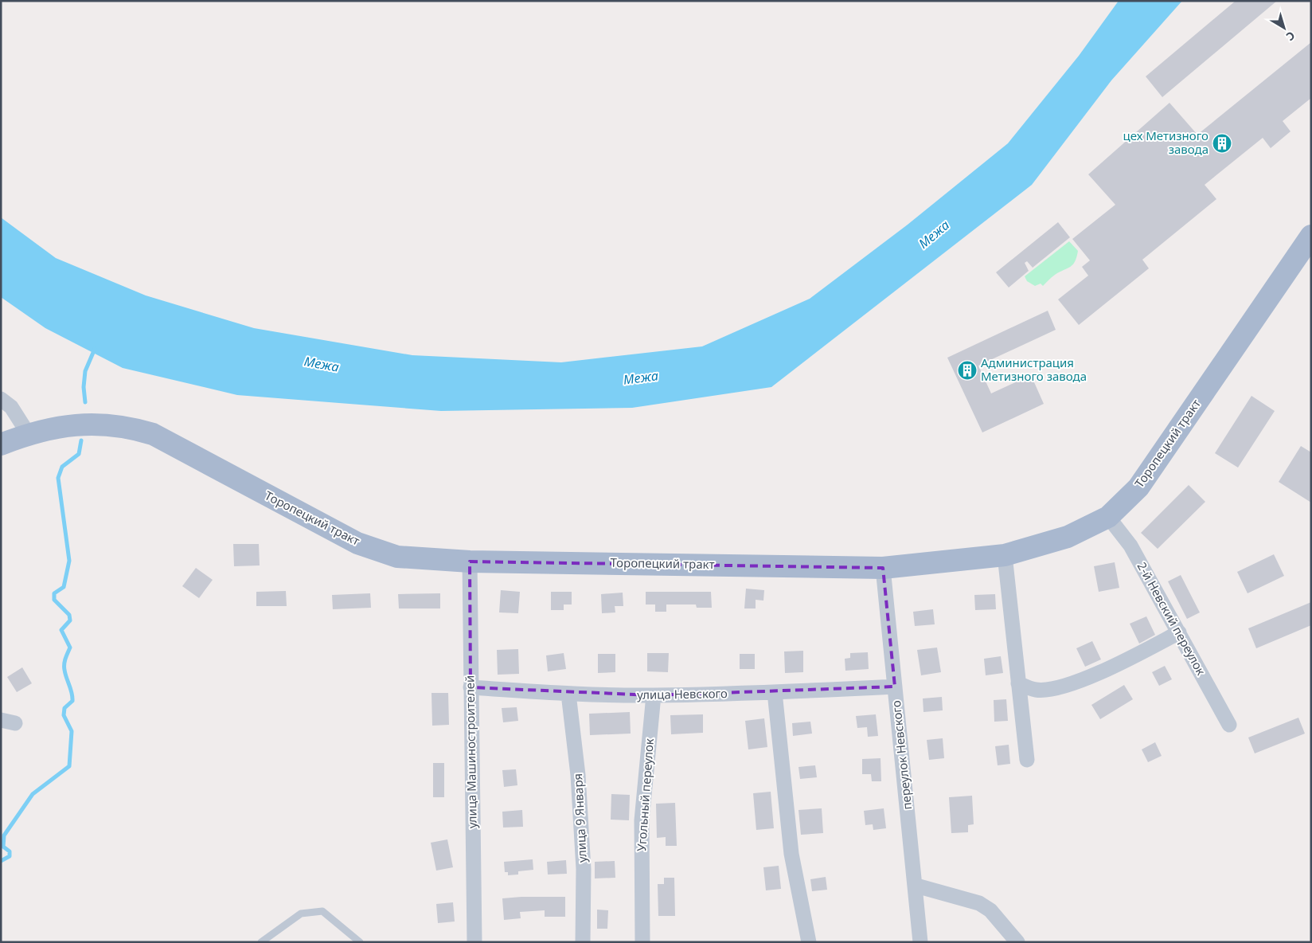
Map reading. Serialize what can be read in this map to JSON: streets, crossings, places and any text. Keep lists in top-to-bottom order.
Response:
{
  "streets": {
    "main road": ["Торопецкий тракт"],
    "street": [
      "2-й Невский переулок",
      "улица Невского",
      "улица Машиностроителей",
      "переулок Невского",
      "Угольный переулок",
      "улица 9 Января"
    ]
  },
  "crossings": [
    ["Торопецкий тракт", "2-й Невский переулок"],
    ["Торопецкий тракт", "улица Машиностроителей"],
    ["Торопецкий тракт", "переулок Невского"],
    ["улица Невского", "улица Машиностроителей"],
    ["улица Невского", "переулок Невского"],
    ["улица Невского", "Угольный переулок"],
    ["улица Невского", "улица 9 Января"]
  ],
  "water": ["Межа"],
  "places": {
    "building": ["цех Метизного завода", "Администрация Метизного завода"]
  },
  "north": "bottom right"
}
